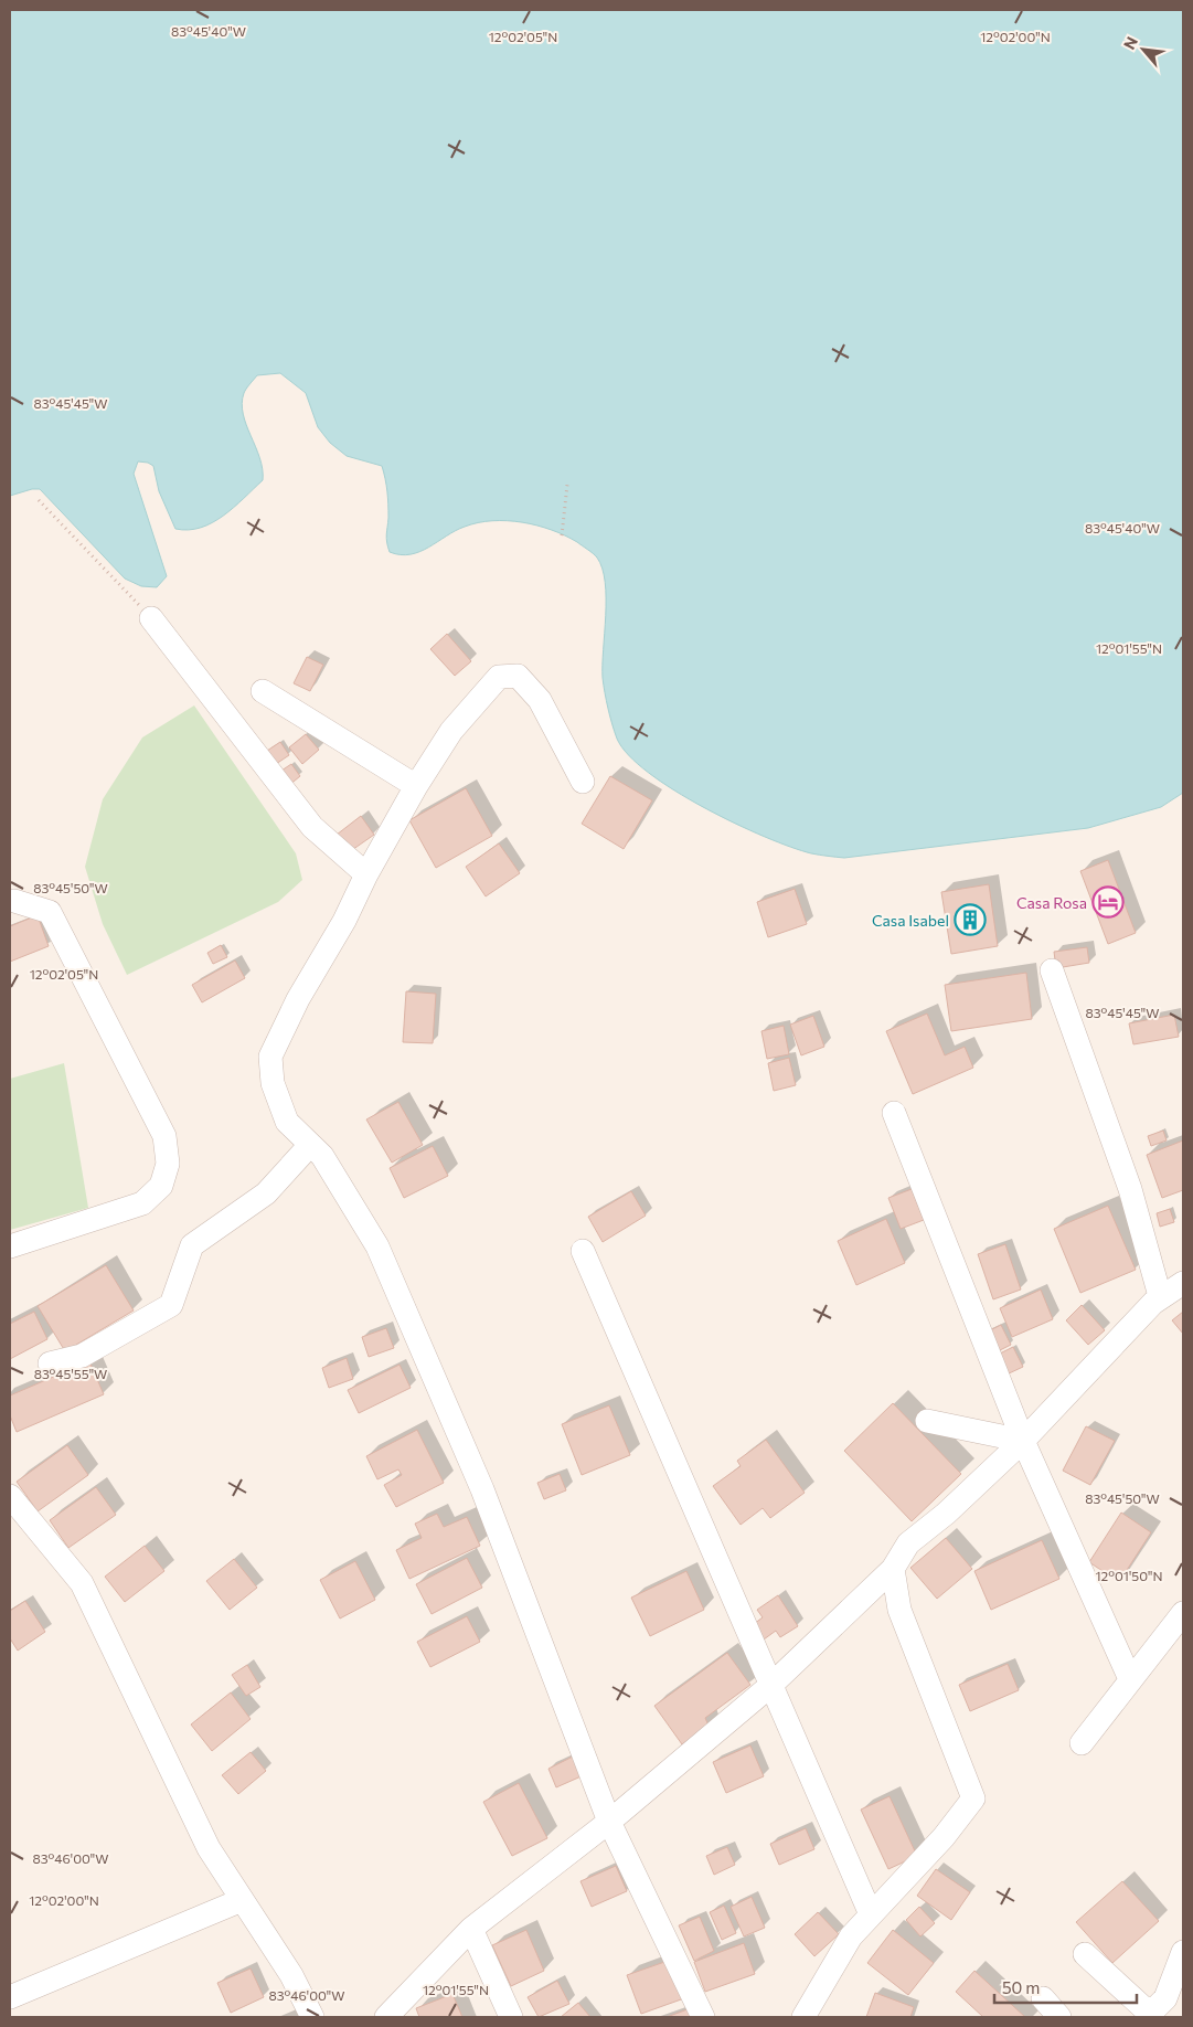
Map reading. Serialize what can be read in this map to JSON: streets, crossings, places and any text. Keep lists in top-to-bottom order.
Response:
{
  "places": {
    "hotel": ["Casa Rosa"],
    "building": ["Casa Isabel"]
  },
  "scale_bar": "50 m",
  "north": "top left",
  "coordinates": [
    "83°45'40\"W",
    "12°02'05\"N",
    "12°02'00\"N",
    "83°45'45\"W",
    "12°01'55\"N",
    "83°45'50\"W",
    "83°45'55\"W",
    "12°01'50\"N",
    "83°46'00\"W"
  ]
}
